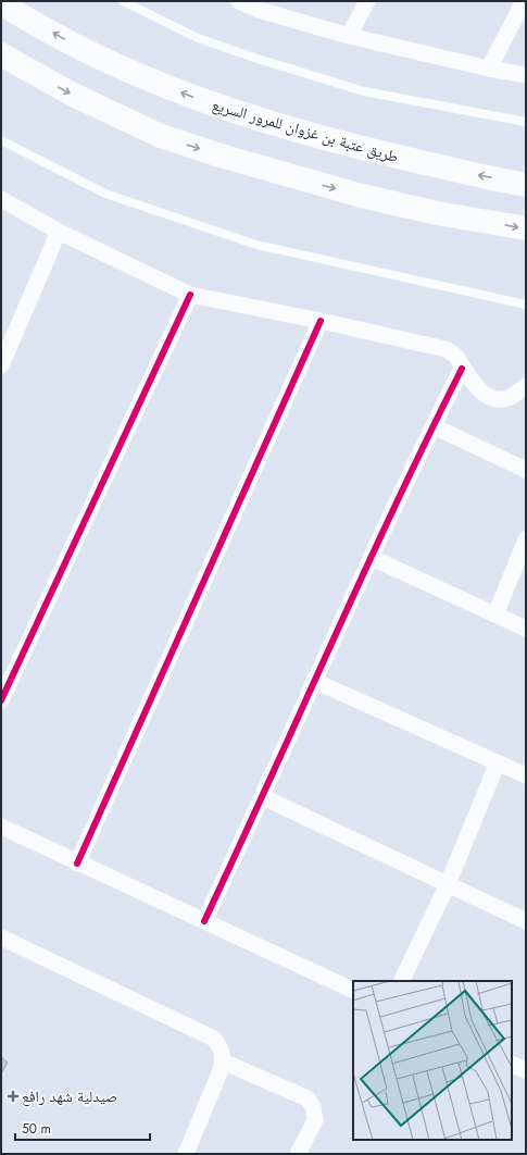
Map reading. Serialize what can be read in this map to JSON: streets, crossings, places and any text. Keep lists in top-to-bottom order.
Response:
{
  "streets": {
    "highway": ["طريق عتبة بن غزوان للمرور السريع"]
  },
  "places": {
    "health": ["صيدلية شهد رافع"]
  },
  "scale_bar": "50 m"
}
